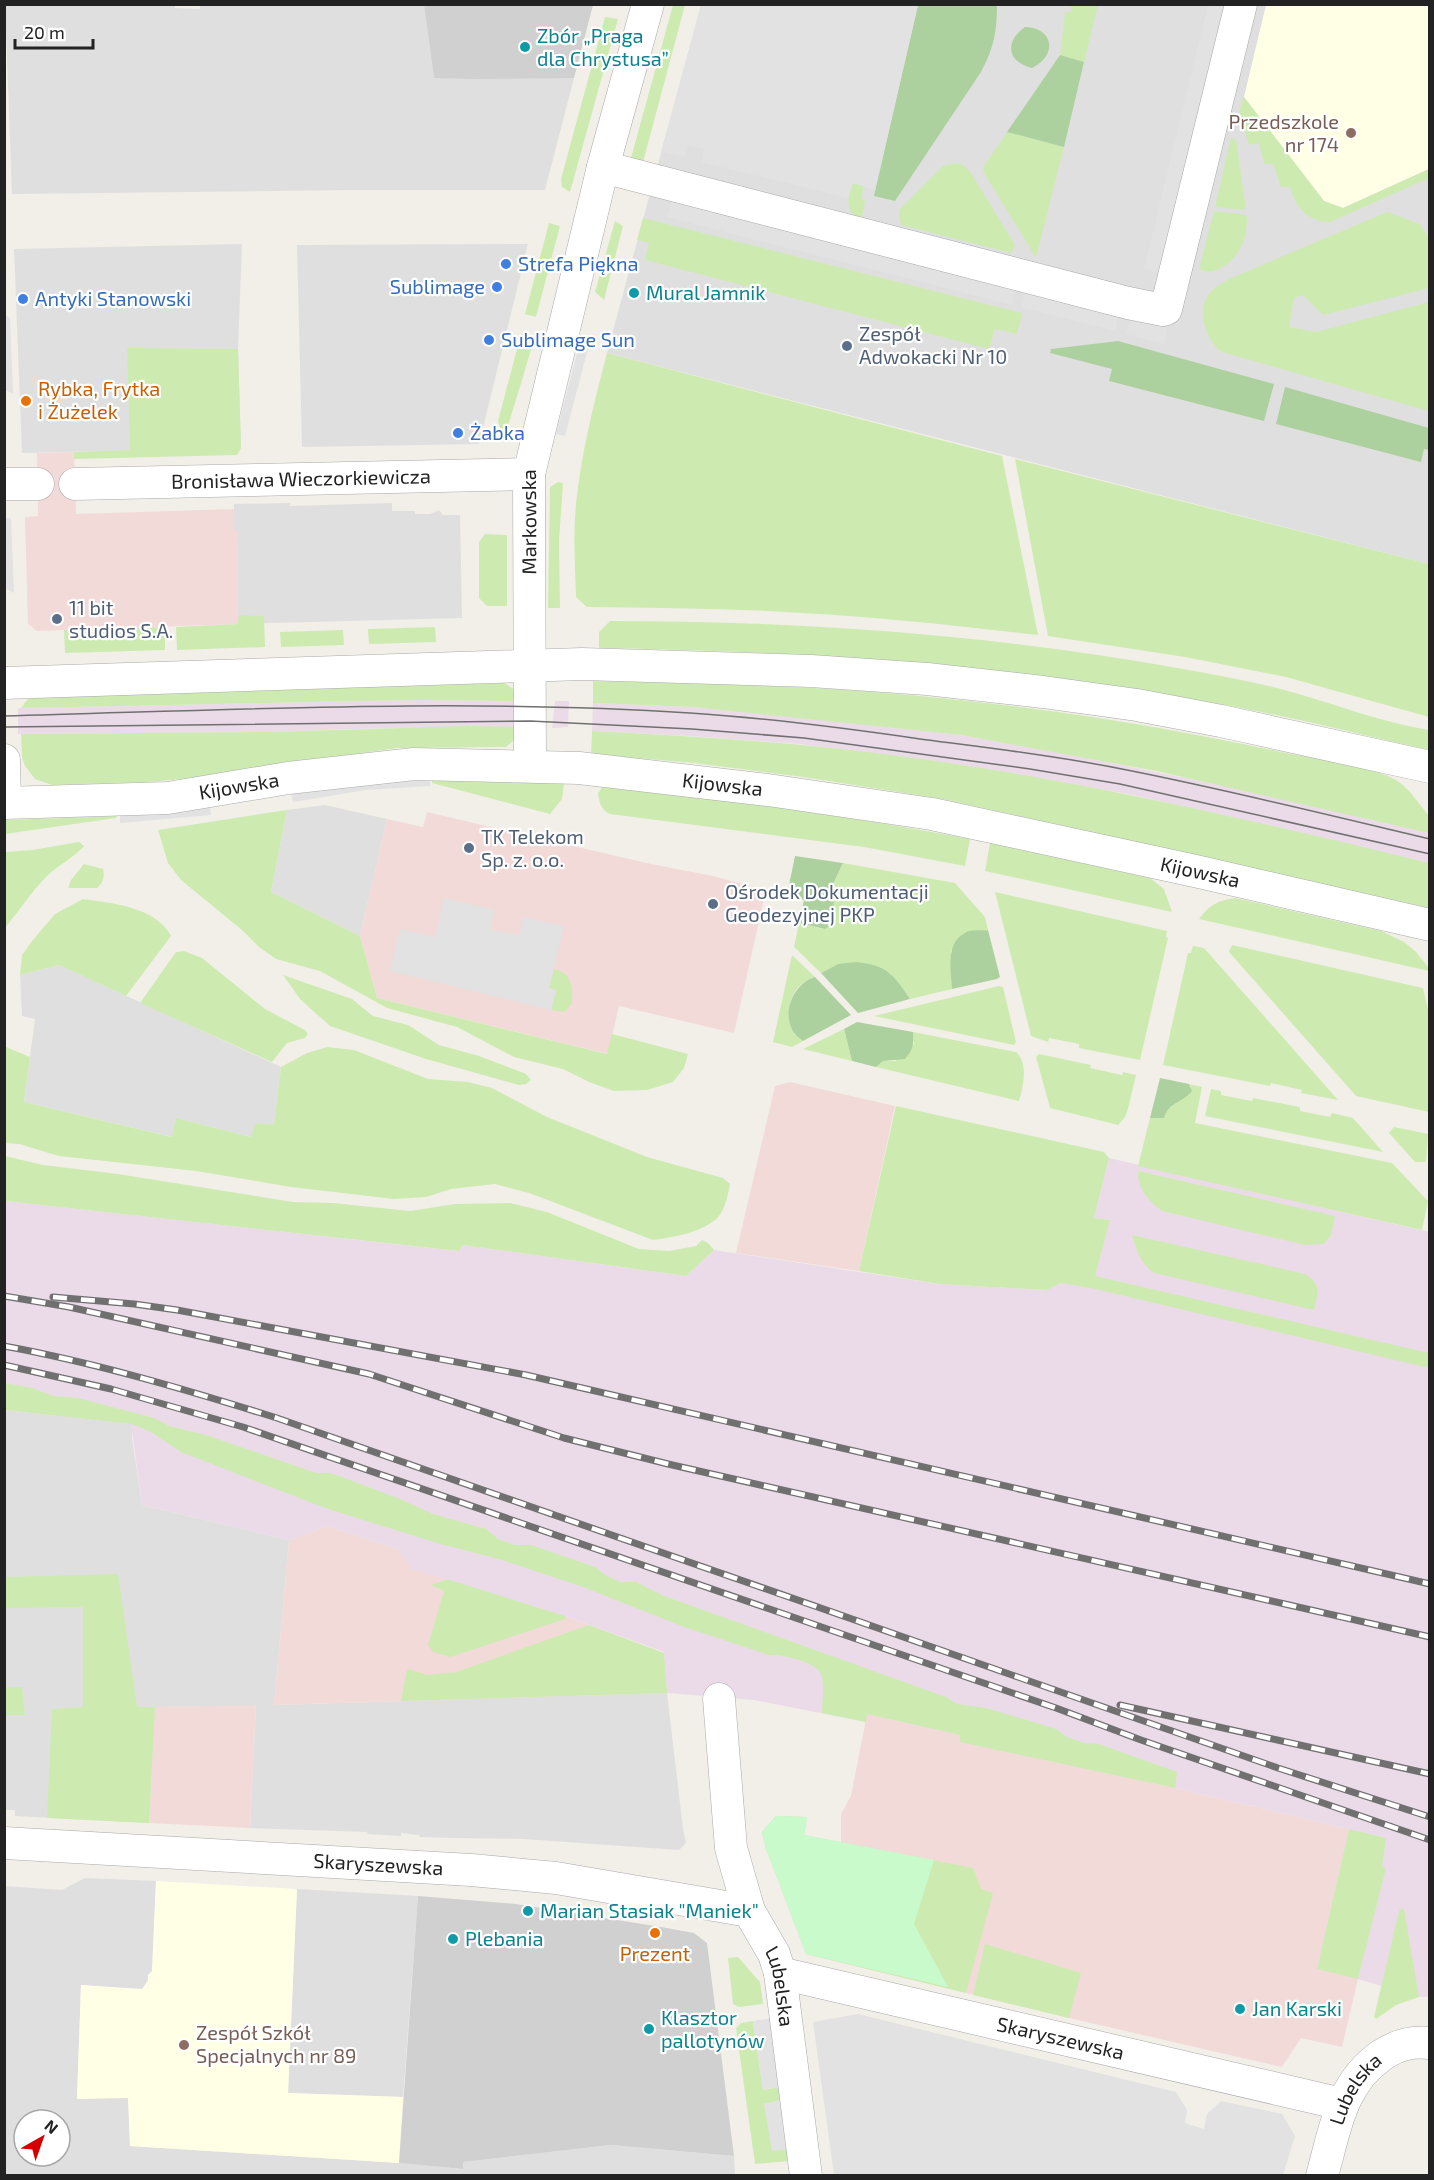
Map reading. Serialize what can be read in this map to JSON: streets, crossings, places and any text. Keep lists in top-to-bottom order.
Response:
{
  "streets": {
    "street": [
      "Bronisława Wieczorkiewicza",
      "Markowska",
      "Kijowska",
      "Skaryszewska",
      "Lubelska"
    ]
  },
  "crossings": [
    ["Bronisława Wieczorkiewicza", "Markowska"],
    ["Markowska", "Kijowska"],
    ["Skaryszewska", "Lubelska"]
  ],
  "places": [
    "Zbór „Praga dla Chrystusa”",
    "Przedszkole nr 174",
    "Strefa Piękna",
    "Sublimage",
    "Mural Jamnik",
    "Antyki Stanowski",
    "Sublimage Sun",
    "Zespół Adwokacki Nr 10",
    "Rybka, Frytka i Żużelek",
    "Żabka",
    "11 bit studios S.A.",
    "TK Telekom Sp. z. o.o.",
    "Ośrodek Dokumentacji Geodezyjnej PKP",
    "Marian Stasiak \"Maniek\"",
    "Prezent",
    "Plebania",
    "Jan Karski",
    "Klasztor pallotynów",
    "Zespół Szkół Specjalnych nr 89"
  ],
  "scale_bar": "20 m",
  "north": "top right"
}
